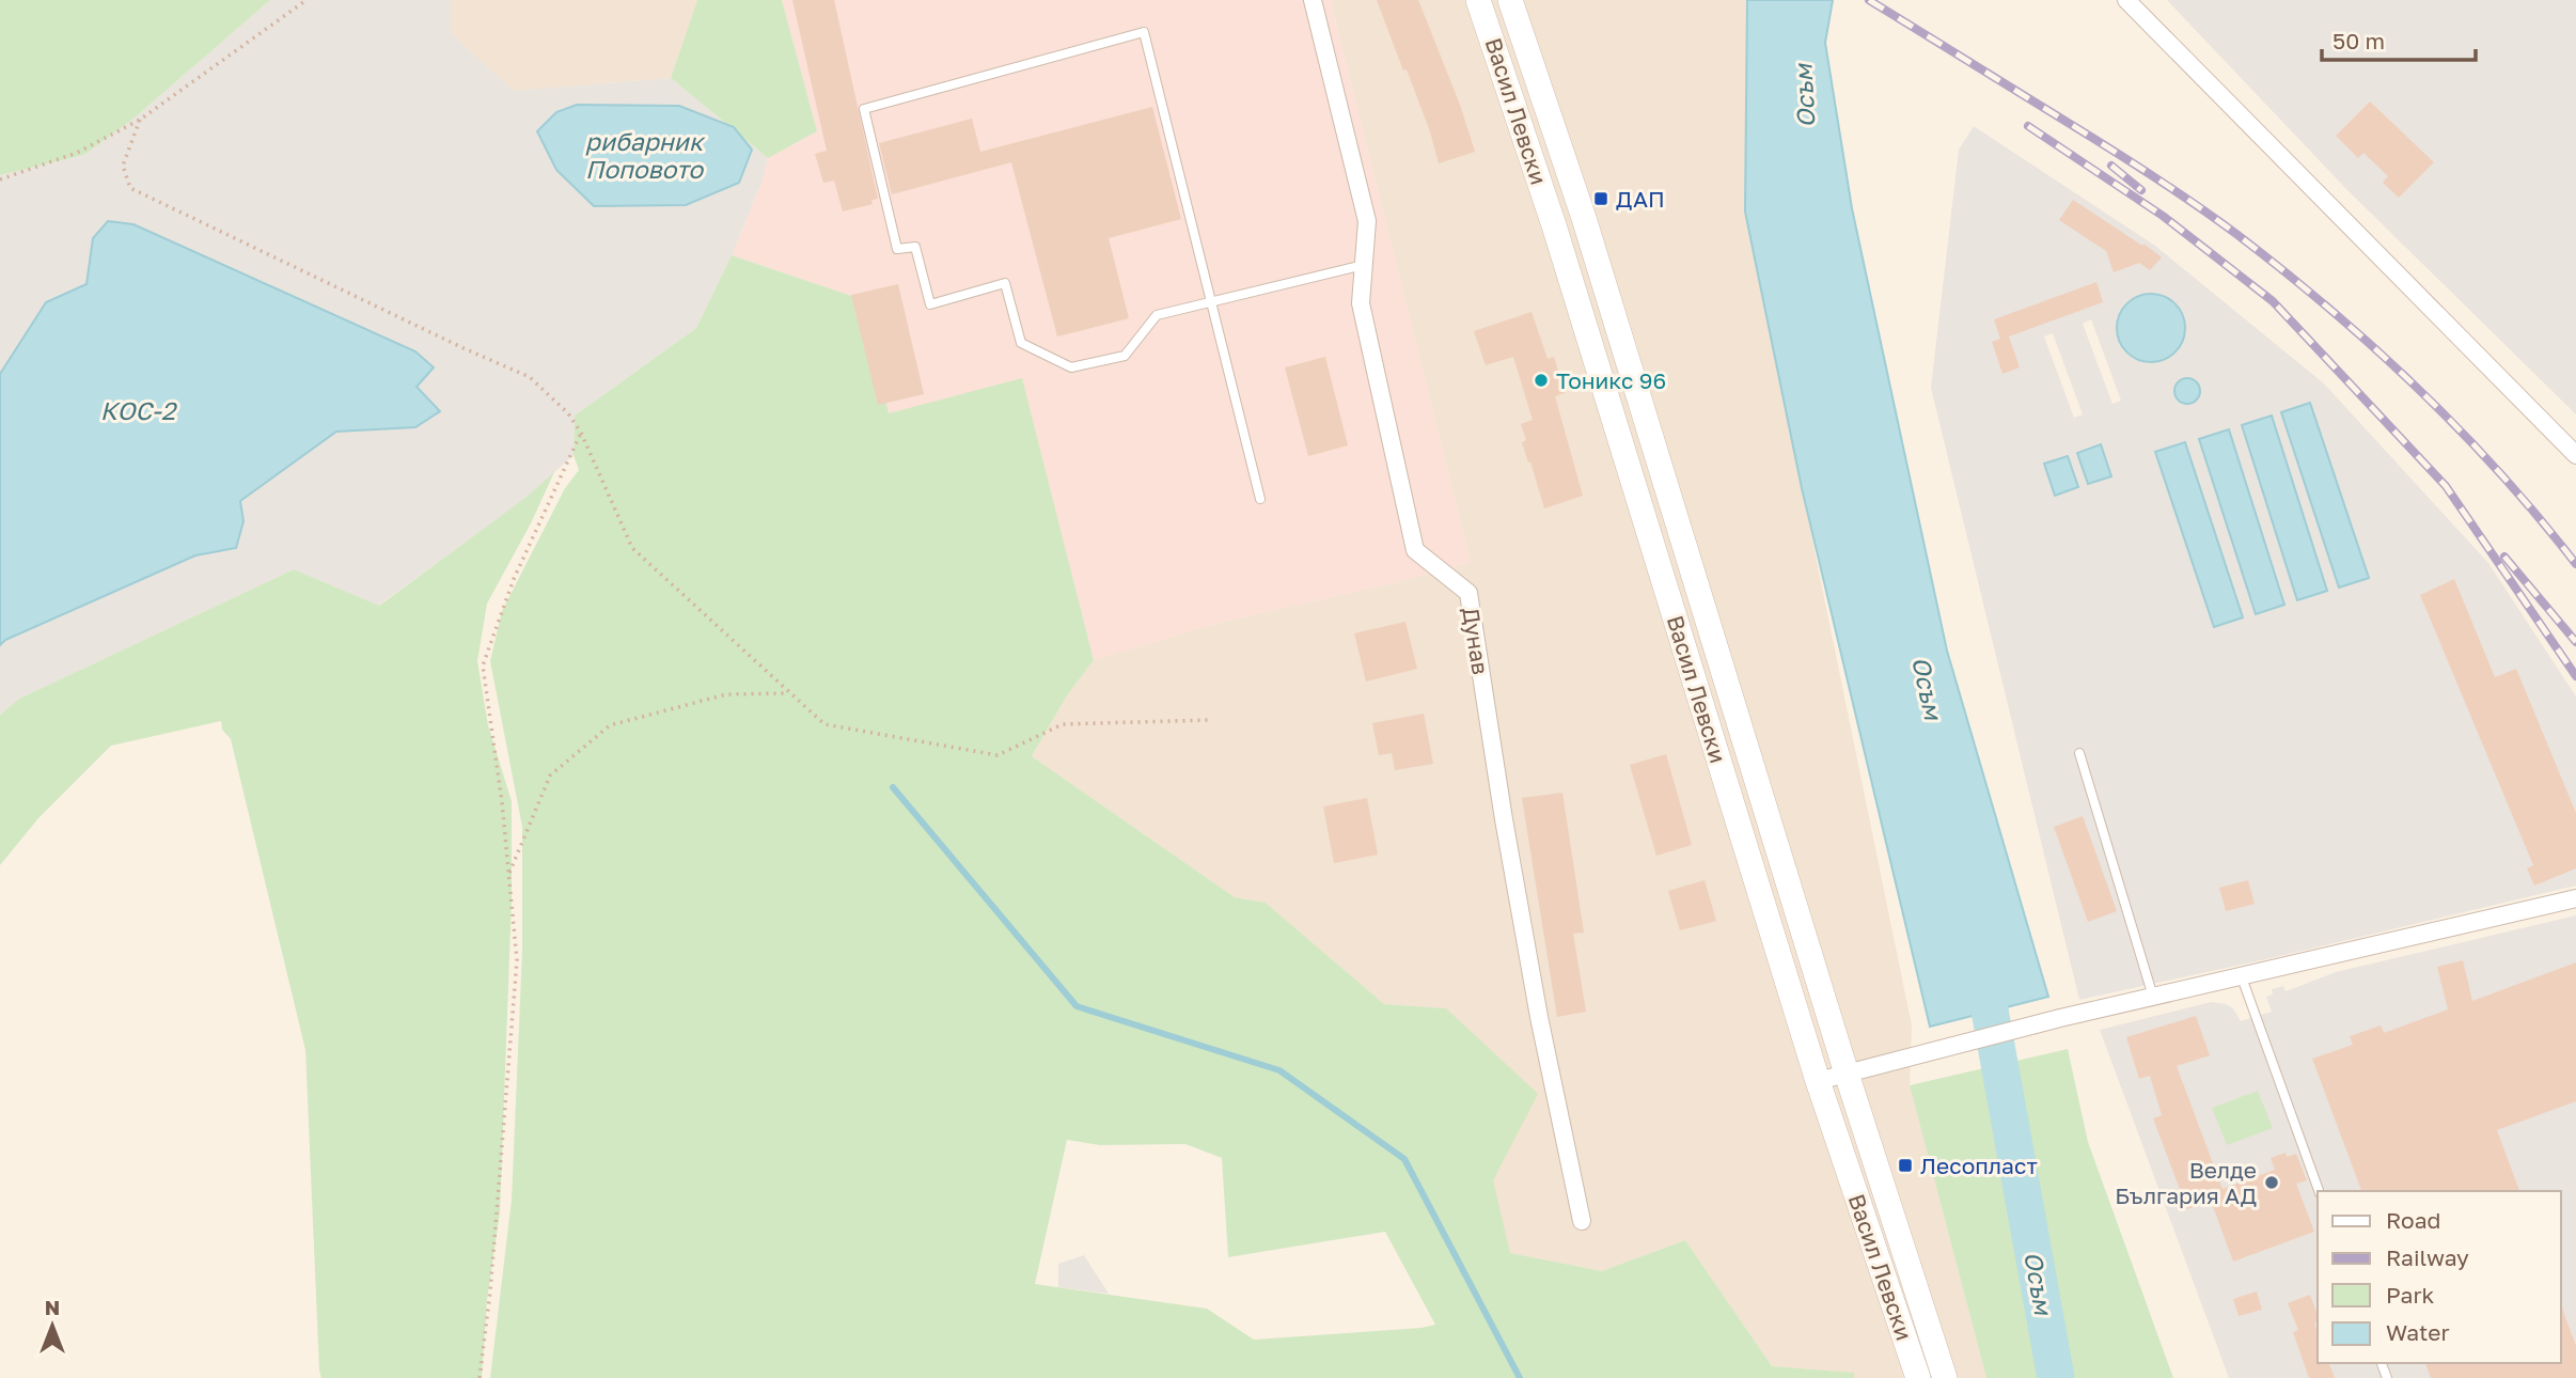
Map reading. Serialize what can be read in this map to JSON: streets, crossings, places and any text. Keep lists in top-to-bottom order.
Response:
{
  "streets": {
    "main road": ["Васил Левски"],
    "street": ["Дунав"]
  },
  "water": ["Осъм", "рибарник Поповото", "КОС-2"],
  "places": {
    "transit": ["ДАП", "Лесопласт"],
    "other": ["Тоникс 96", "Велде България АД"]
  },
  "legend": [
    "Road",
    "Railway",
    "Park",
    "Water"
  ],
  "scale_bar": "50 m",
  "north": "top"
}
